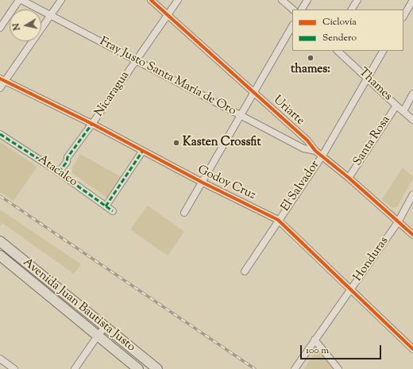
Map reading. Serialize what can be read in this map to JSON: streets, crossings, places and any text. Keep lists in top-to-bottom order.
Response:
{
  "streets": {
    "main road": ["Avenida Juan Bautista Justo"],
    "street": [
      "Fray Justo Santa María de Oro",
      "Thames",
      "Nicaragua",
      "Uriarte",
      "Santa Rosa",
      "Atacalco",
      "Godoy Cruz",
      "El Salvador",
      "Honduras"
    ]
  },
  "crossings": [
    ["Fray Justo Santa María de Oro", "Nicaragua"],
    ["Fray Justo Santa María de Oro", "Uriarte"],
    ["Thames", "Santa Rosa"],
    ["Thames", "El Salvador"],
    ["Nicaragua", "Uriarte"],
    ["Nicaragua", "Atacalco"],
    ["Nicaragua", "Godoy Cruz"],
    ["Uriarte", "Santa Rosa"],
    ["Uriarte", "El Salvador"],
    ["Uriarte", "Honduras"],
    ["Godoy Cruz", "El Salvador"],
    ["Godoy Cruz", "Honduras"]
  ],
  "places": ["thames:", "Kasten Crossfit"],
  "legend": ["Ciclovía", "Sendero"],
  "scale_bar": "100 m",
  "north": "left"
}
